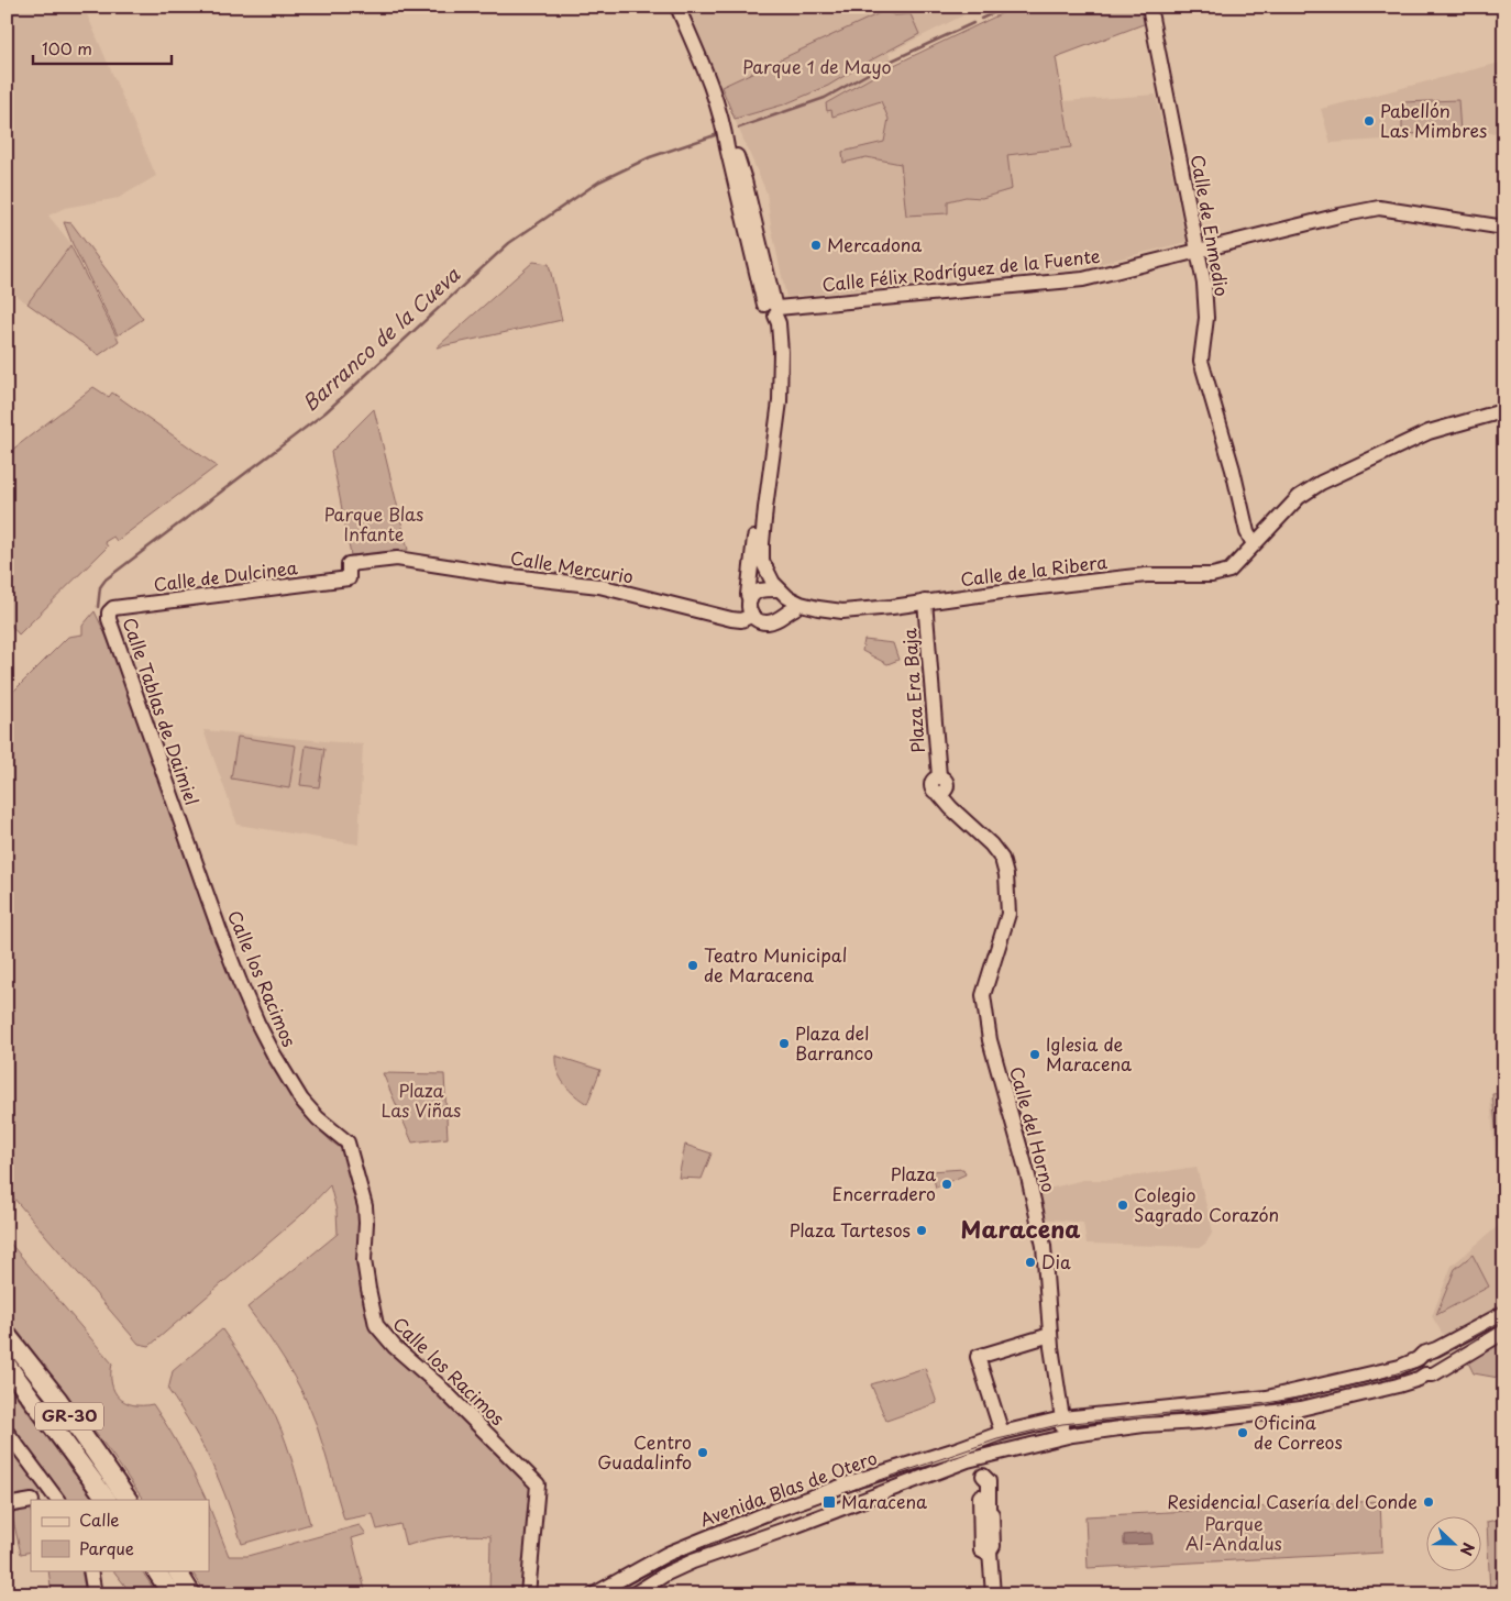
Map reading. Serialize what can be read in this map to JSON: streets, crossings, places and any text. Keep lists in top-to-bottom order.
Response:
{
  "streets": {
    "highway": ["GR-30"],
    "street": [
      "Calle de Enmedio",
      "Calle Félix Rodríguez de la Fuente",
      "Calle Mercurio",
      "Calle de la Ribera",
      "Calle de Dulcinea",
      "Plaza Era Baja",
      "Calle Tablas de Daimiel",
      "Calle los Racimos",
      "Calle del Horno",
      "Avenida Blas de Otero"
    ]
  },
  "crossings": [
    ["Calle de Enmedio", "Calle Félix Rodríguez de la Fuente"],
    ["Calle de Enmedio", "Calle de la Ribera"],
    ["Calle Félix Rodríguez de la Fuente", "Calle de la Ribera"],
    ["Calle Mercurio", "Calle de la Ribera"],
    ["Calle Mercurio", "Calle de Dulcinea"],
    ["Calle de la Ribera", "Plaza Era Baja"],
    ["Calle de Dulcinea", "Calle Tablas de Daimiel"],
    ["Plaza Era Baja", "Calle del Horno"],
    ["Calle Tablas de Daimiel", "Calle los Racimos"],
    ["Calle del Horno", "Avenida Blas de Otero"]
  ],
  "districts": ["Maracena"],
  "water": ["Barranco de la Cueva"],
  "parks": [
    "Parque 1 de Mayo",
    "Parque Blas Infante",
    "Plaza Las Viñas",
    "Parque Al-Andalus"
  ],
  "places": {
    "other": [
      "Pabellón Las Mimbres",
      "Mercadona",
      "Teatro Municipal de Maracena",
      "Plaza del Barranco",
      "Iglesia de Maracena",
      "Plaza Encerradero",
      "Colegio Sagrado Corazón",
      "Plaza Tartesos",
      "Dia",
      "Oficina de Correos",
      "Centro Guadalinfo",
      "Residencial Casería del Conde"
    ],
    "transit": ["Maracena"]
  },
  "legend": ["Calle", "Parque"],
  "scale_bar": "100 m",
  "north": "right"
}
